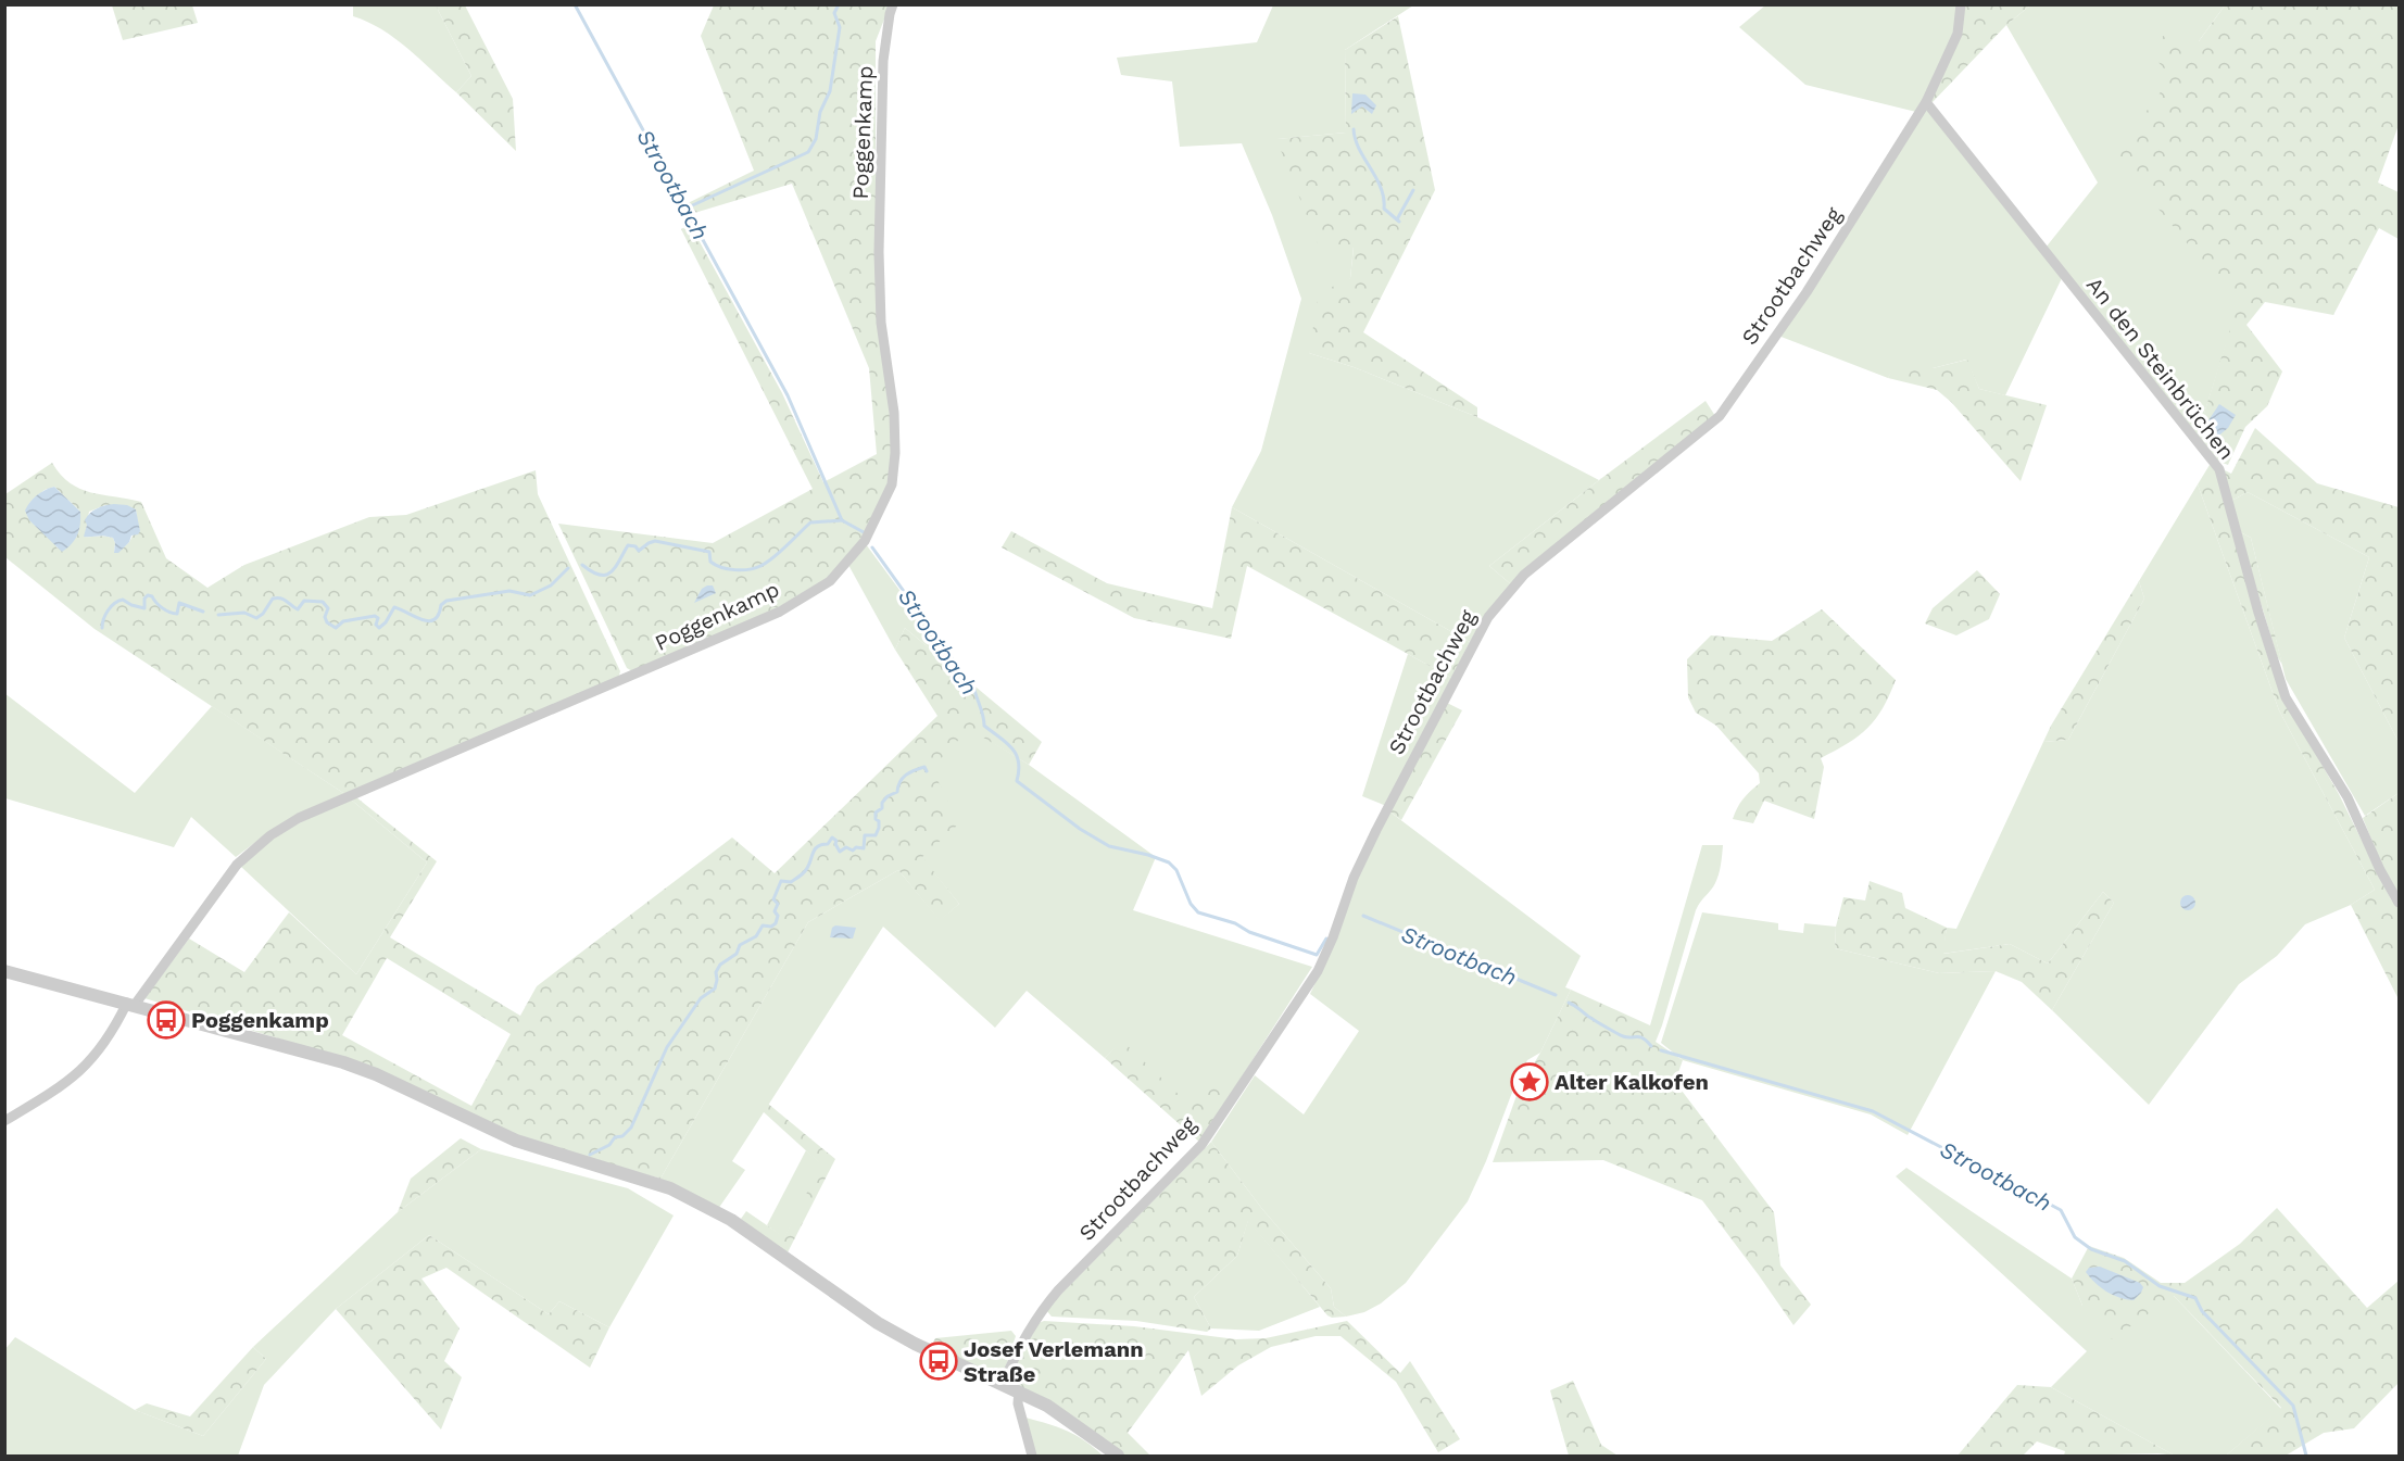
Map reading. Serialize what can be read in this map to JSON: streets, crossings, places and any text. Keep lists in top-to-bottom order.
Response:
{
  "streets": {
    "street": ["Poggenkamp", "Strootbachweg", "An den Steinbrüchen"]
  },
  "crossings": [
    ["Strootbachweg", "An den Steinbrüchen"]
  ],
  "water": ["Strootbach"],
  "places": {
    "bus stop": ["Poggenkamp", "Josef Verlemann Straße"],
    "place": ["Alter Kalkofen"]
  }
}
